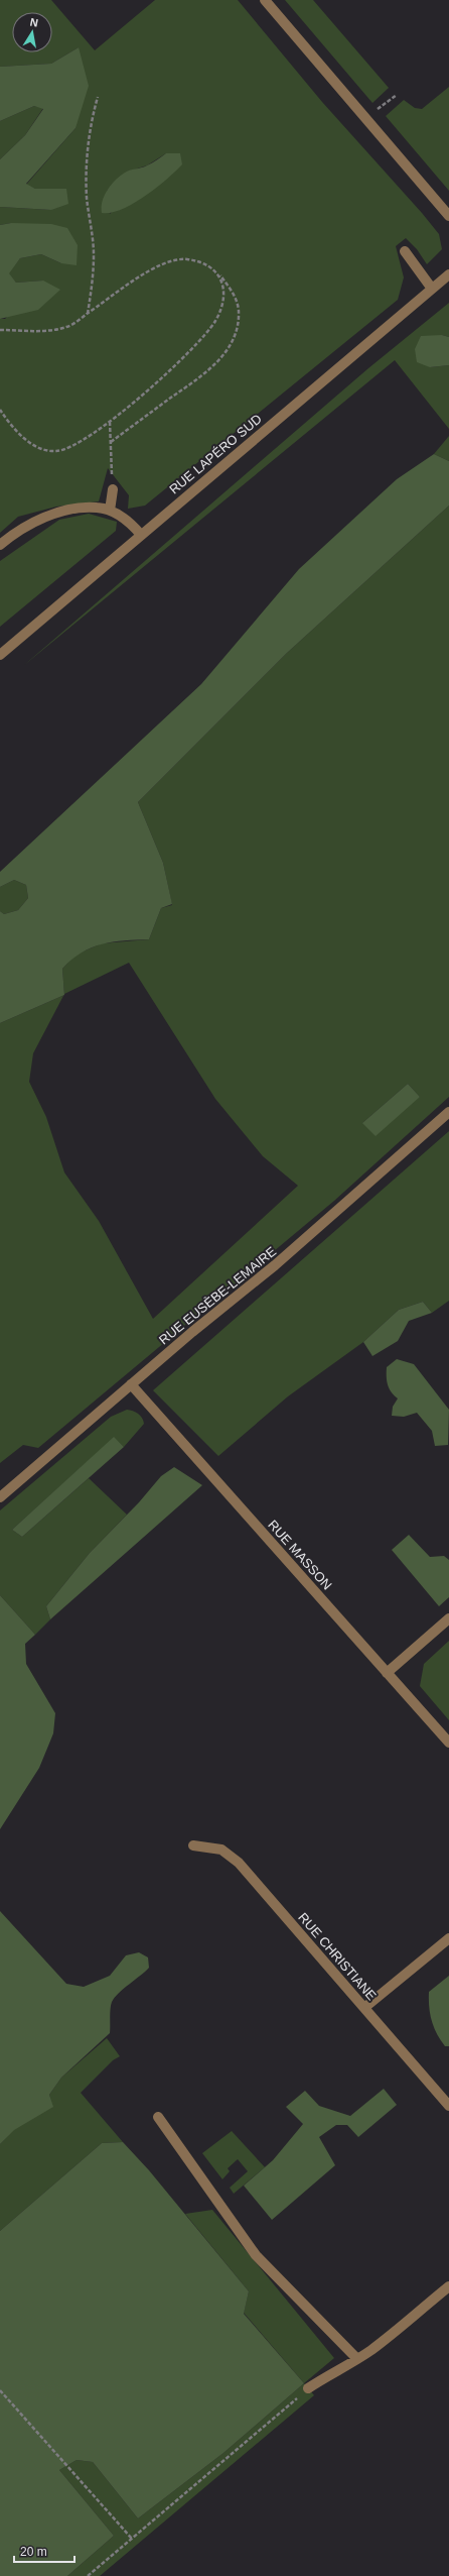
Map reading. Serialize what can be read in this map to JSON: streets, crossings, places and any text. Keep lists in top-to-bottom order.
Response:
{
  "streets": {
    "street": [
      "RUE LAPÉRO SUD",
      "RUE EUSÈBE-LEMAIRE",
      "RUE MASSON",
      "RUE CHRISTIANE"
    ]
  },
  "crossings": [
    ["RUE EUSÈBE-LEMAIRE", "RUE MASSON"]
  ],
  "scale_bar": "20 m",
  "north": "top"
}
